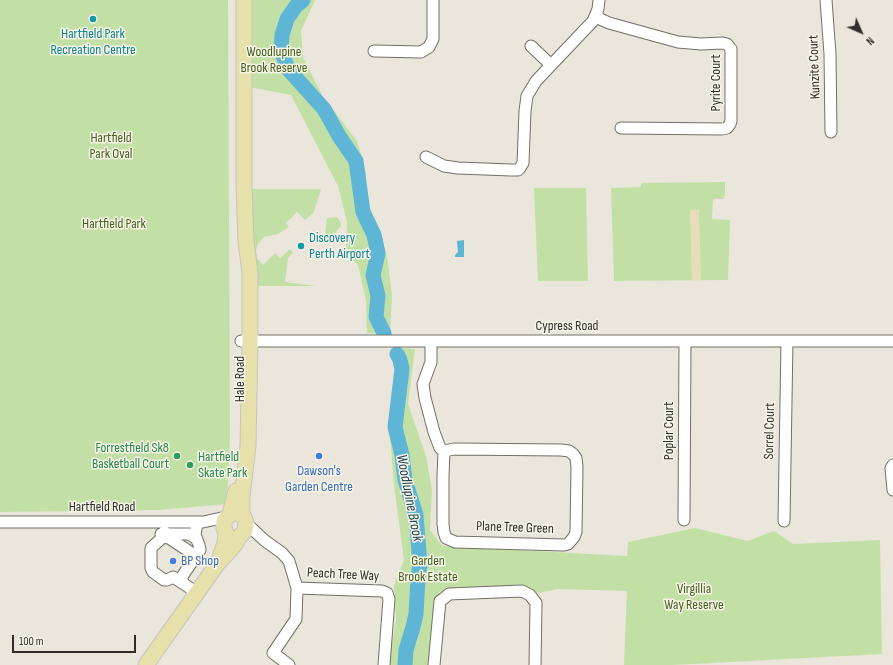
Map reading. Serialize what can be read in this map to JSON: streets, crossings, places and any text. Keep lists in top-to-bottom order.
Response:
{
  "streets": {
    "main road": ["Hale Road"],
    "street": [
      "Kunzite Court",
      "Pyrite Court",
      "Cypress Road",
      "Poplar Court",
      "Sorrel Court",
      "Hartfield Road",
      "Plane Tree Green",
      "Peach Tree Way"
    ]
  },
  "crossings": [
    ["Cypress Road", "Hale Road"],
    ["Cypress Road", "Poplar Court"],
    ["Cypress Road", "Sorrel Court"],
    ["Hale Road", "Hartfield Road"],
    ["Hale Road", "Peach Tree Way"],
    ["Hartfield Road", "Peach Tree Way"]
  ],
  "water": ["Woodlupine Brook"],
  "parks": [
    "Woodlupine Brook Reserve",
    "Hartfield Park Oval",
    "Hartfield Park",
    "Garden Brook Estate",
    "Virgillia Way Reserve"
  ],
  "places": [
    "Hartfield Park Recreation Centre",
    "Discovery Perth Airport",
    "Forrestfield Sk8 Basketball Court",
    "Dawson's Garden Centre",
    "Hartfield Skate Park",
    "BP Shop"
  ],
  "scale_bar": "100 m",
  "north": "bottom right"
}
